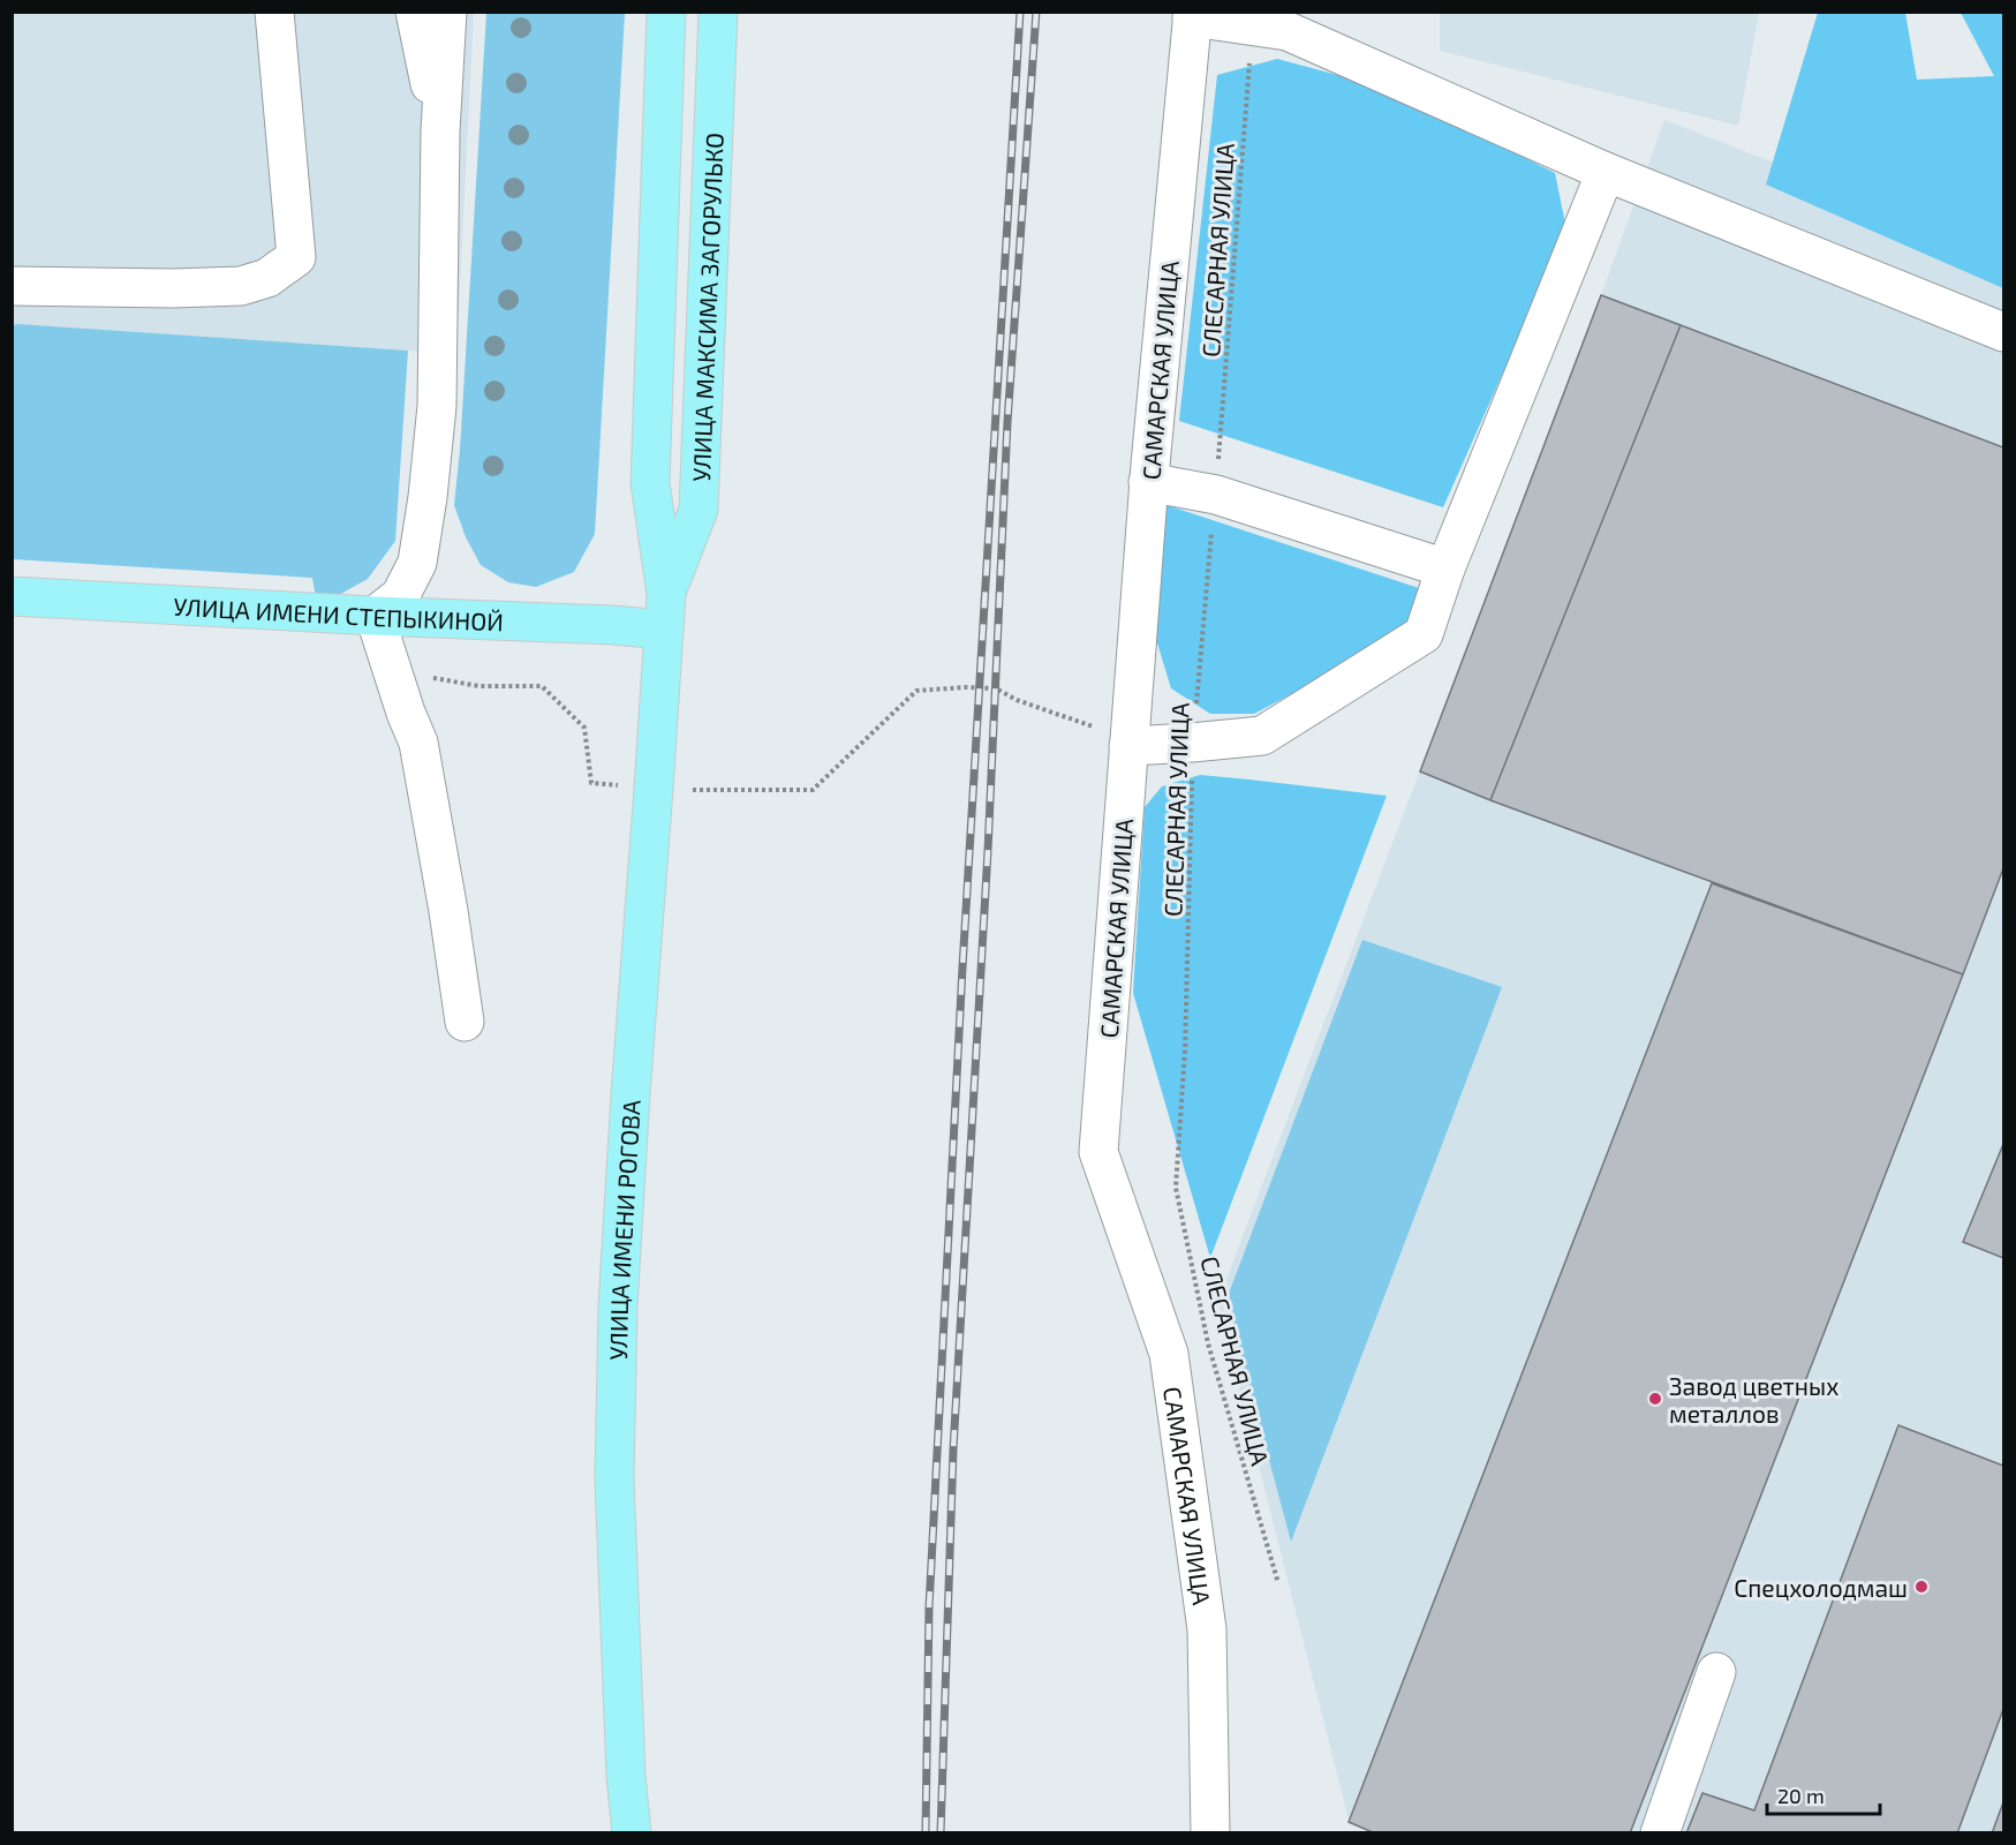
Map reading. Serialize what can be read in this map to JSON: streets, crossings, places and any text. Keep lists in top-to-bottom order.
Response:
{
  "streets": {
    "main road": ["УЛИЦА МАКСИМА ЗАГОРУЛЬКО", "УЛИЦА ИМЕНИ СТЕПЫКИНОЙ", "УЛИЦА ИМЕНИ РОГОВА"],
    "street": ["САМАРСКАЯ УЛИЦА"],
    "path": ["СЛЕСАРНАЯ УЛИЦА"]
  },
  "crossings": [
    ["УЛИЦА МАКСИМА ЗАГОРУЛЬКО", "УЛИЦА ИМЕНИ СТЕПЫКИНОЙ"],
    ["УЛИЦА МАКСИМА ЗАГОРУЛЬКО", "УЛИЦА ИМЕНИ РОГОВА"],
    ["УЛИЦА ИМЕНИ СТЕПЫКИНОЙ", "УЛИЦА ИМЕНИ РОГОВА"]
  ],
  "places": ["Завод цветных металлов", "Спецхолодмаш"],
  "scale_bar": "20 m"
}
